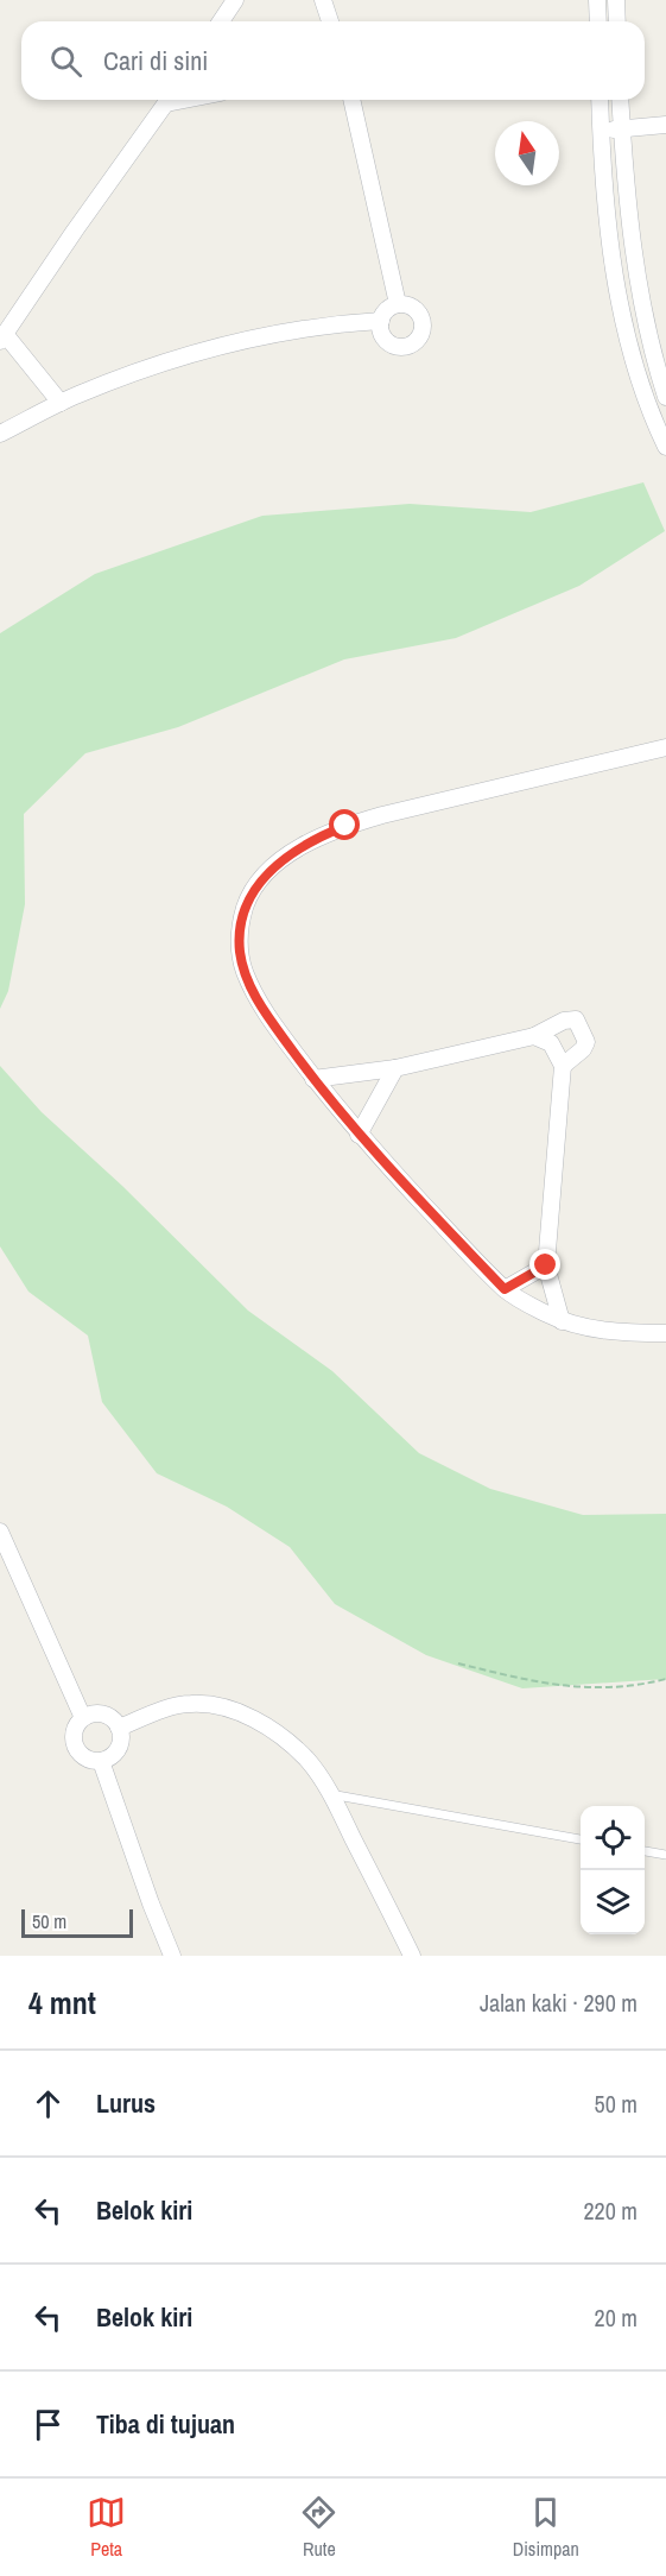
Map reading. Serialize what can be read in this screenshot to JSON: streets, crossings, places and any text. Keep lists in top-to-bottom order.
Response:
{
  "scale_bar": "50 m",
  "north": "top",
  "page": {
    "search": "Cari di sini",
    "scale": "50 m",
    "heading": ["4 mnt", "Jalan kaki · 290 m"],
    "list": [
      ["Lurus", "50 m"],
      ["Belok kiri", "220 m"],
      ["Belok kiri", "20 m"],
      "Tiba di tujuan"
    ],
    "nav": ["Peta", "Rute", "Disimpan"]
  }
}
